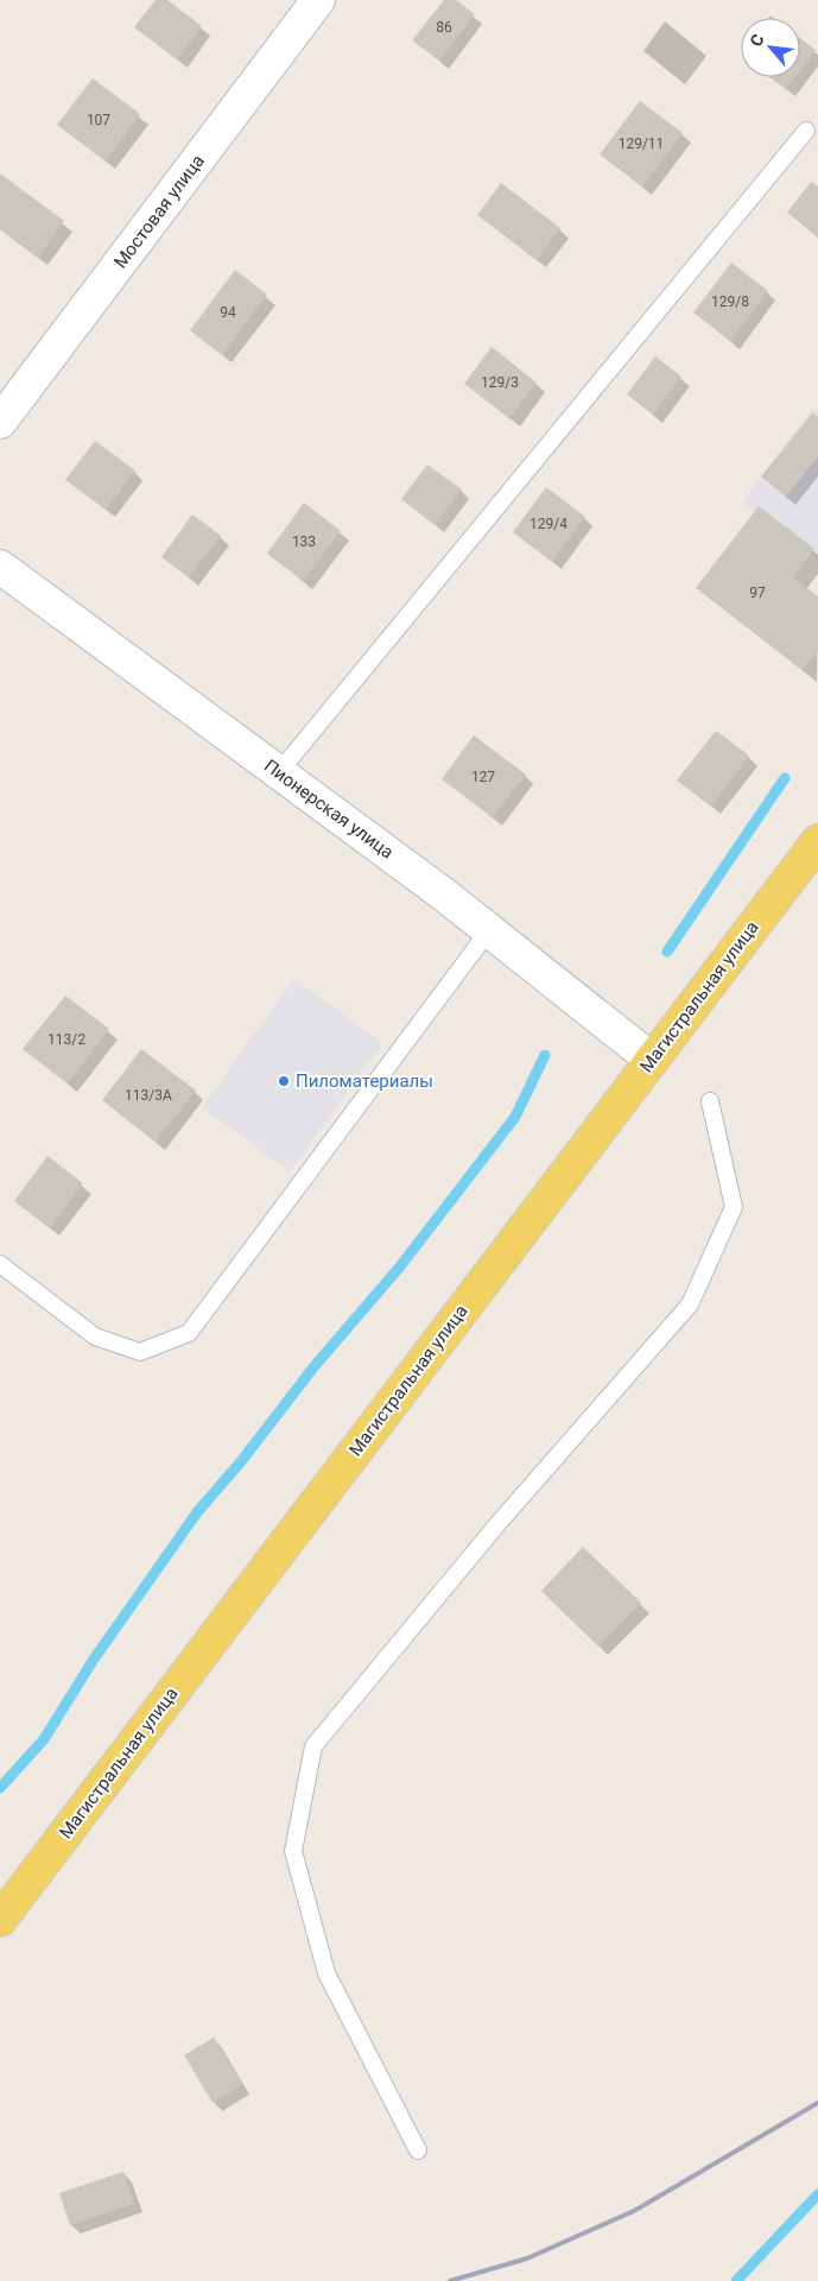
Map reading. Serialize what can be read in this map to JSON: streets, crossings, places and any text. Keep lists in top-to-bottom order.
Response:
{
  "streets": {
    "main road": ["Магистральная улица"],
    "street": ["Мостовая улица", "Пионерская улица"]
  },
  "crossings": [
    ["Пионерская улица", "Магистральная улица"]
  ],
  "places": ["Пиломатериалы"],
  "house_numbers": [
    "86",
    "107",
    "129/11",
    "129/8",
    "94",
    "129/3",
    "129/4",
    "133",
    "97",
    "127",
    "113/2",
    "113/3А"
  ],
  "north": "top left"
}
